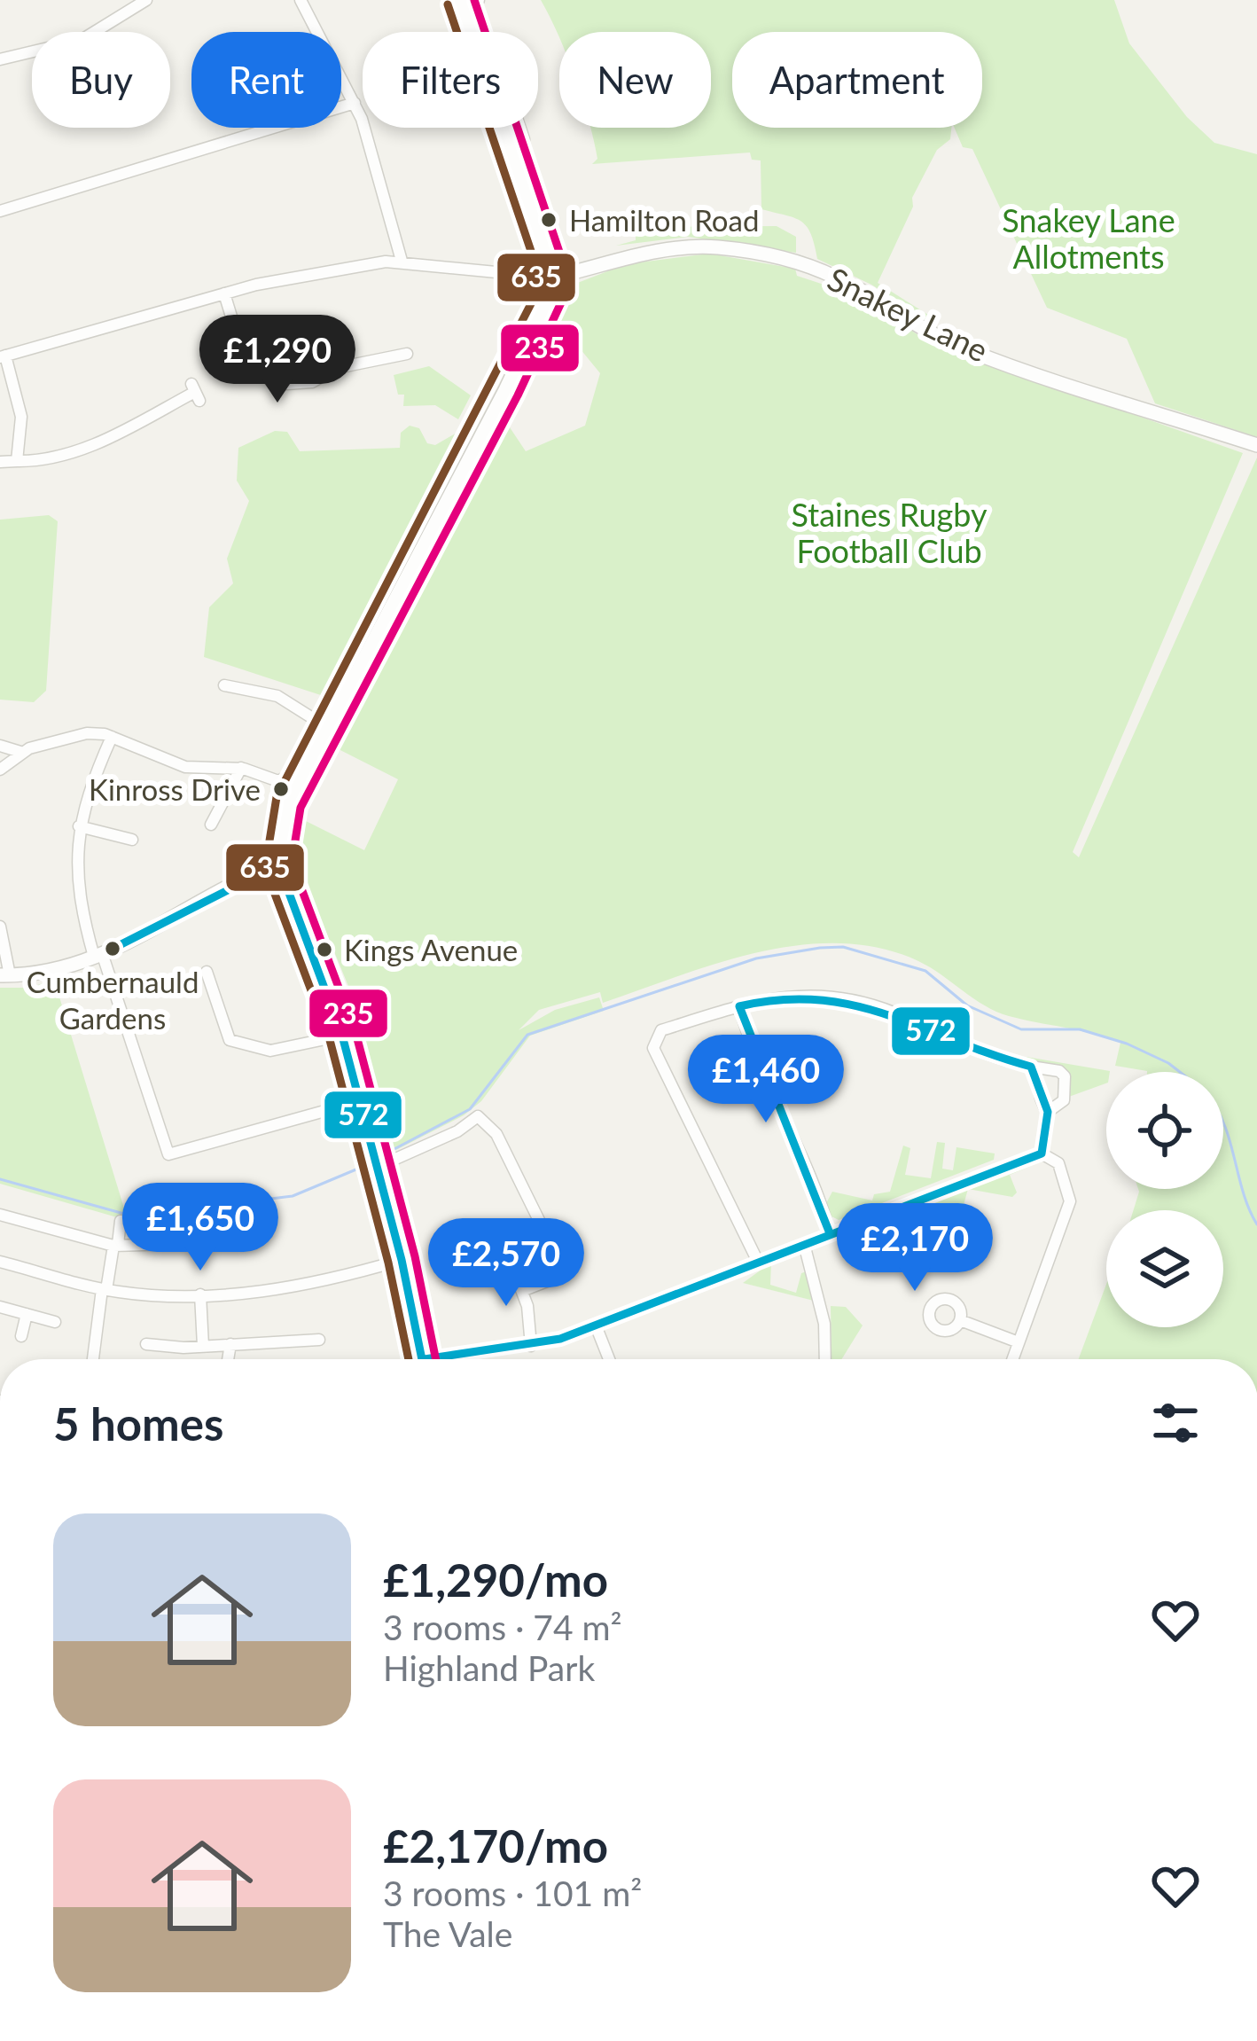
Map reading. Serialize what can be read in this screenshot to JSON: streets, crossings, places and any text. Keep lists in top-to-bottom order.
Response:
{
  "streets": {
    "street": ["Snakey Lane"]
  },
  "parks": ["Snakey Lane Allotments", "Staines Rugby Football Club"],
  "places": [
    "Hamilton Road",
    "Kinross Drive",
    "Cumbernauld Gardens",
    "Kings Avenue"
  ],
  "lines": ["transit line 235", "transit line 635", "transit line 572"],
  "page": {
    "chip": [
      "Buy",
      "Rent",
      "Filters",
      "New",
      "Apartment"
    ],
    "price": [
      "£1,290",
      "£1,460",
      "£1,650",
      "£2,170",
      "£2,570"
    ],
    "heading": "5 homes",
    "list": [
      {
        "name": "£1,290/mo",
        "note": "3 rooms · 74 m² · Highland Park"
      },
      {
        "name": "£2,170/mo",
        "note": "3 rooms · 101 m² · The Vale"
      }
    ]
  }
}
